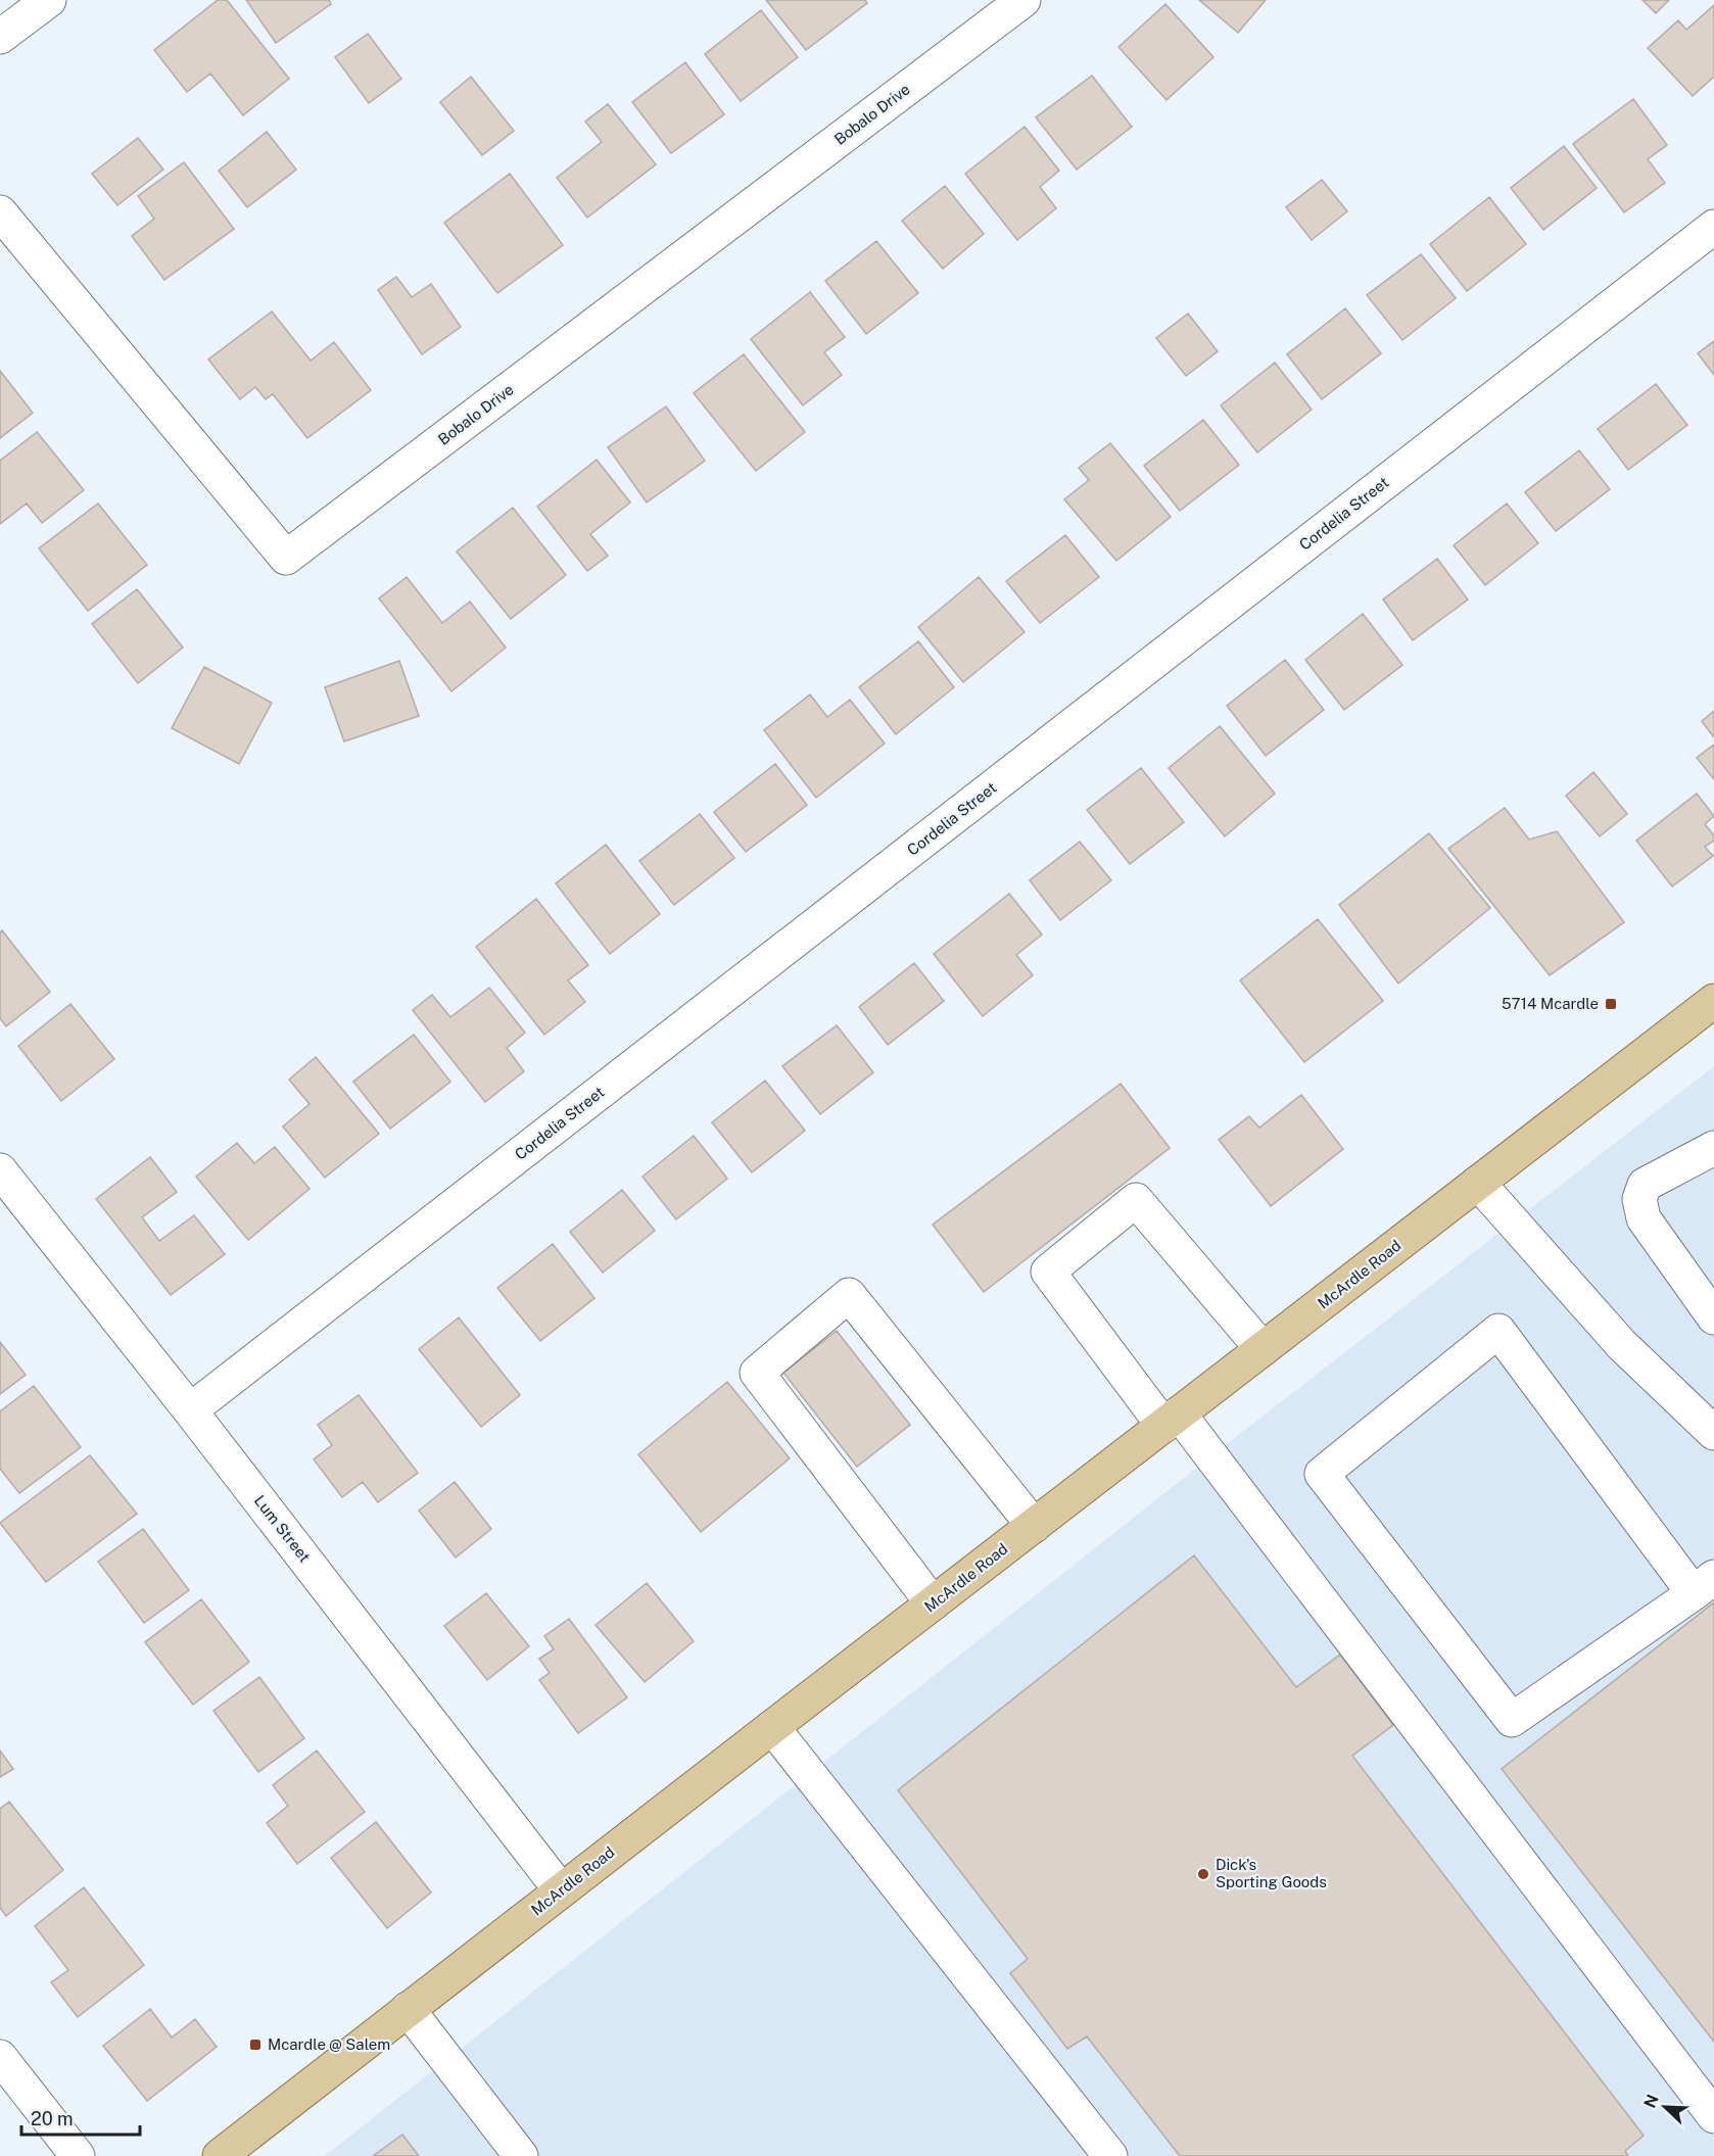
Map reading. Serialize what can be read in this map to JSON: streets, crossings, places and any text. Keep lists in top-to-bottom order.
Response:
{
  "streets": {
    "main road": ["McArdle Road"],
    "street": ["Bobalo Drive", "Cordelia Street", "Lum Street"]
  },
  "crossings": [
    ["Cordelia Street", "Lum Street"],
    ["McArdle Road", "Lum Street"]
  ],
  "places": {
    "transit": ["5714 Mcardle", "Mcardle @ Salem"],
    "other": ["Dick's Sporting Goods"]
  },
  "scale_bar": "20 m",
  "north": "top left"
}
